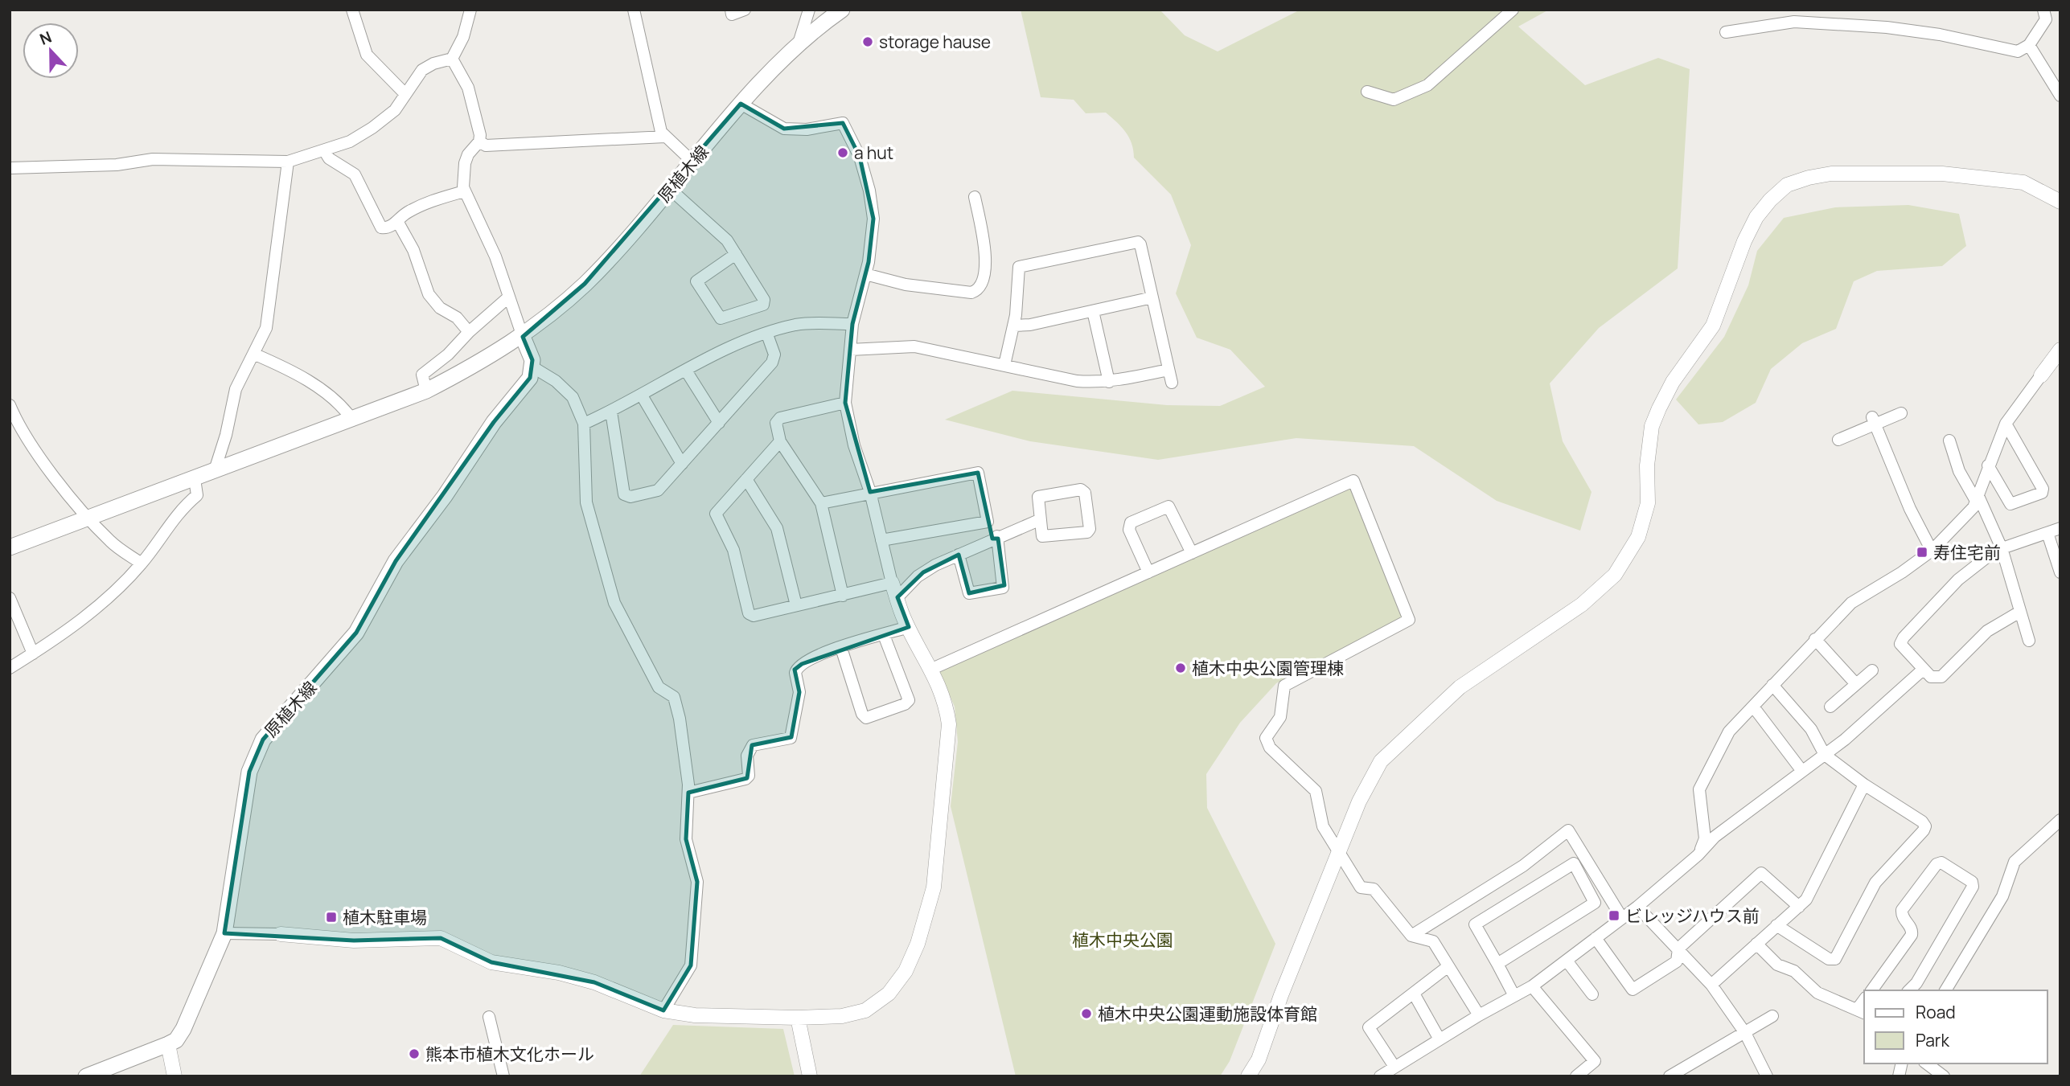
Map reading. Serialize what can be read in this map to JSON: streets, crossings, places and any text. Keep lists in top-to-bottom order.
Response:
{
  "streets": {
    "main road": ["原植木線"]
  },
  "parks": ["植木中央公園"],
  "places": {
    "other": [
      "storage hause",
      "a hut",
      "植木中央公園管理棟",
      "植木中央公園運動施設体育館",
      "熊本市植木文化ホール"
    ],
    "transit": ["寿住宅前", "ビレッジハウス前", "植木駐車場"]
  },
  "legend": ["Road", "Park"],
  "north": "top"
}
